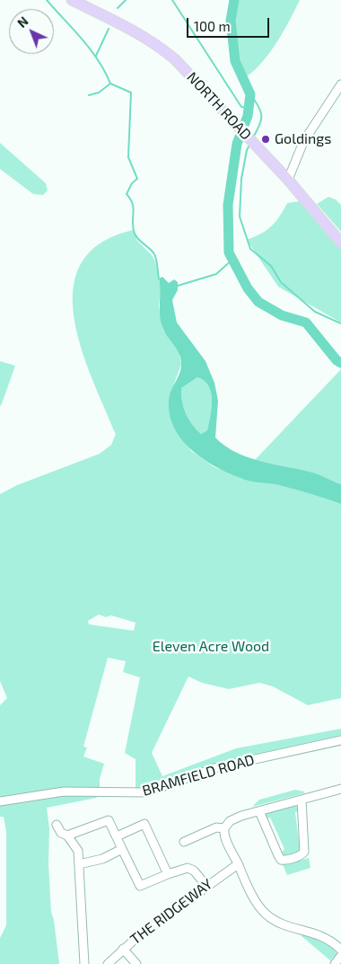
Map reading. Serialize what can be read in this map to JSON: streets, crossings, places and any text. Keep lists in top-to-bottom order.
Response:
{
  "streets": {
    "main road": ["NORTH ROAD"],
    "street": ["BRAMFIELD ROAD", "THE RIDGEWAY"]
  },
  "parks": ["Eleven Acre Wood"],
  "places": ["Goldings"],
  "scale_bar": "100 m",
  "north": "top left"
}
